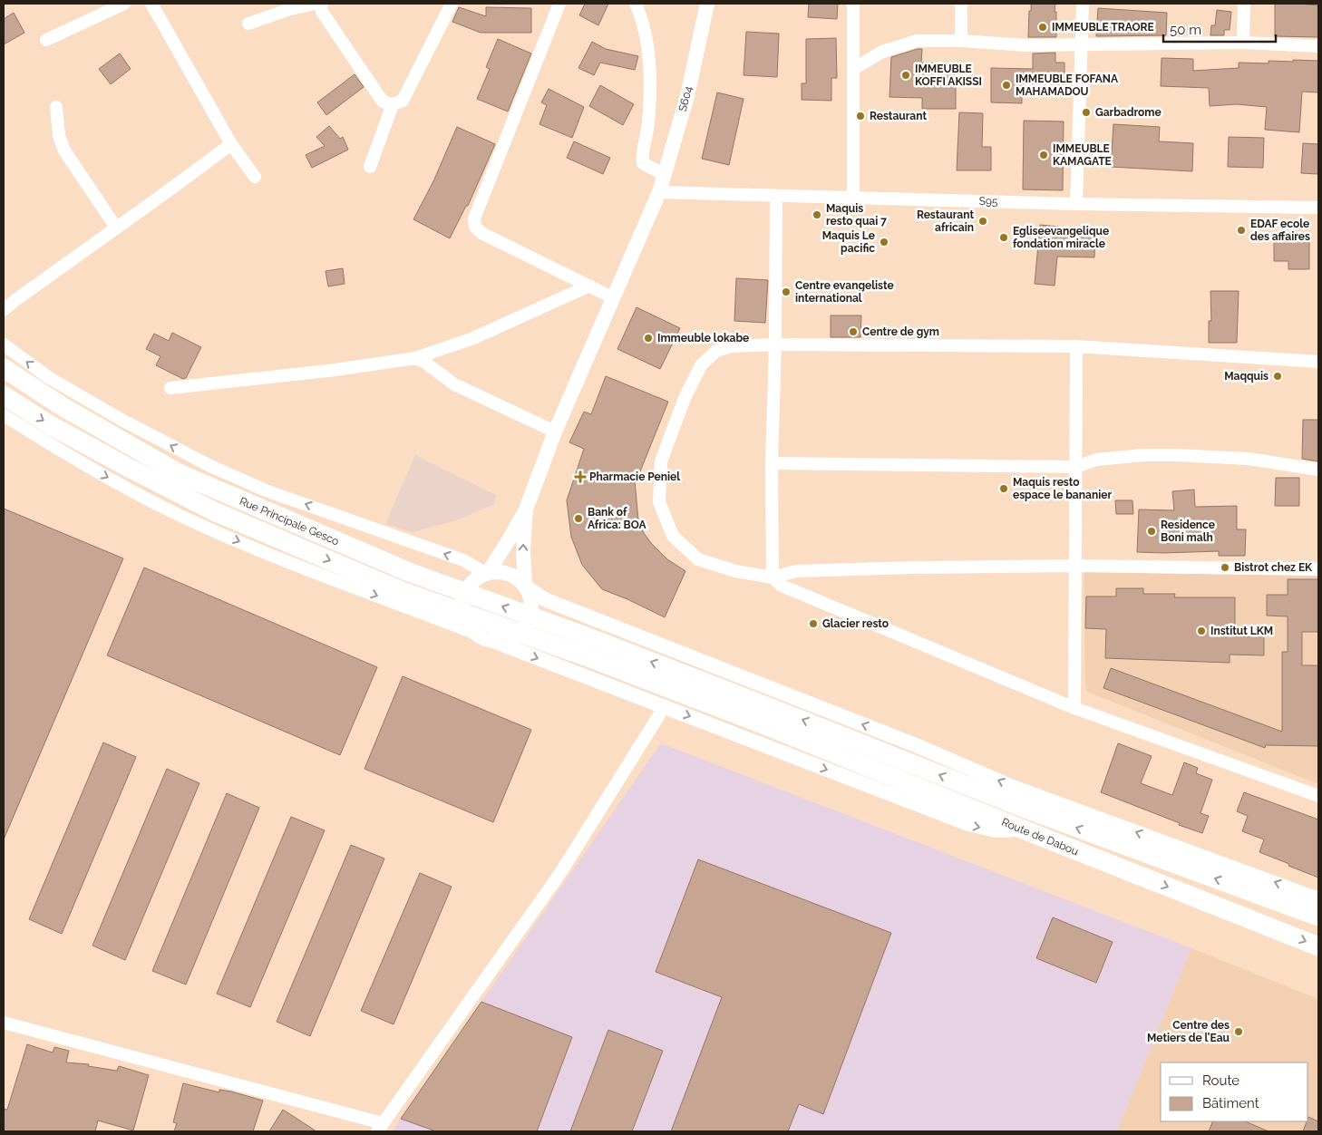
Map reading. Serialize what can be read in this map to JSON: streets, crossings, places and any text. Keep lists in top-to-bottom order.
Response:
{
  "streets": {
    "main road": ["Rue Principale Gesco", "Route de Dabou"],
    "street": ["S604", "S95"]
  },
  "crossings": [
    ["S604", "S95"],
    ["Rue Principale Gesco", "Route de Dabou"]
  ],
  "places": {
    "other": [
      "IMMEUBLE TRAORE",
      "IMMEUBLE KOFFI AKISSI",
      "IMMEUBLE FOFANA MAHAMADOU",
      "Garbadrome",
      "Restaurant",
      "IMMEUBLE KAMAGATE",
      "Maquis resto quai 7",
      "Restaurant africain",
      "EDAF ecole des affaires",
      "Egliseevangelique fondation miracle",
      "Maquis Le pacific",
      "Centre evangeliste international",
      "Centre de gym",
      "Immeuble lokabe",
      "Maqquis",
      "Maquis resto espace le bananier",
      "Bank of Africa: BOA",
      "Residence Boni malh",
      "Bistrot chez EK",
      "Glacier resto",
      "Institut LKM",
      "Centre des Metiers de l’Eau"
    ],
    "health": ["Pharmacie Peniel"]
  },
  "legend": ["Route", "Bâtiment"],
  "scale_bar": "50 m"
}
